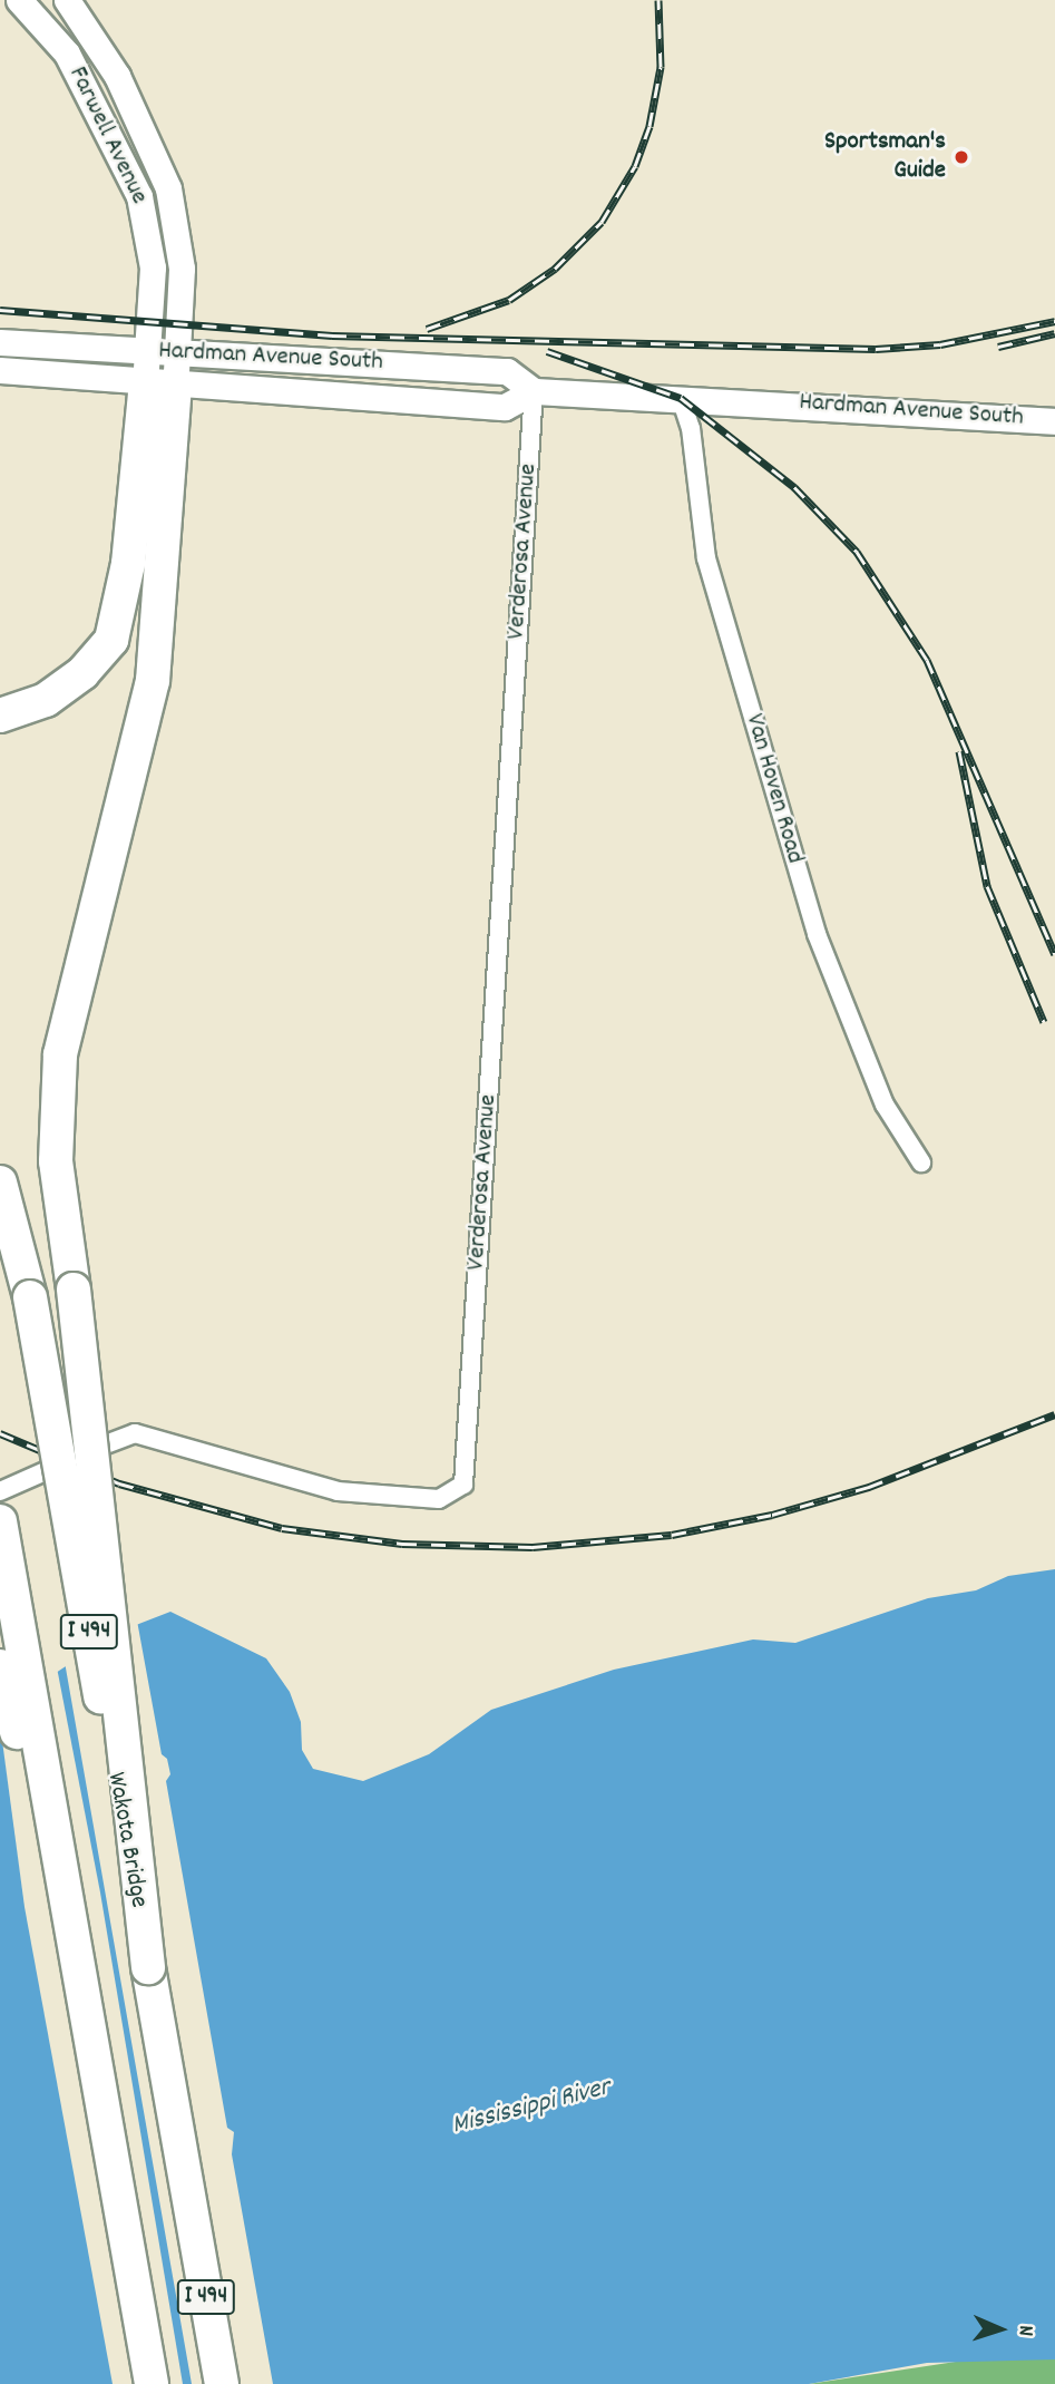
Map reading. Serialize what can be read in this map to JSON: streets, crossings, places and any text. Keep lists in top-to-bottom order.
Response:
{
  "streets": {
    "highway": ["I 494", "Wakota Bridge"],
    "street": [
      "Farwell Avenue",
      "Hardman Avenue South",
      "Verderosa Avenue",
      "Van Hoven Road"
    ]
  },
  "crossings": [
    ["Farwell Avenue", "Hardman Avenue South"],
    ["Hardman Avenue South", "Verderosa Avenue"],
    ["Hardman Avenue South", "Van Hoven Road"]
  ],
  "water": ["Mississippi River"],
  "places": ["Sportsman's Guide"],
  "north": "right"
}
